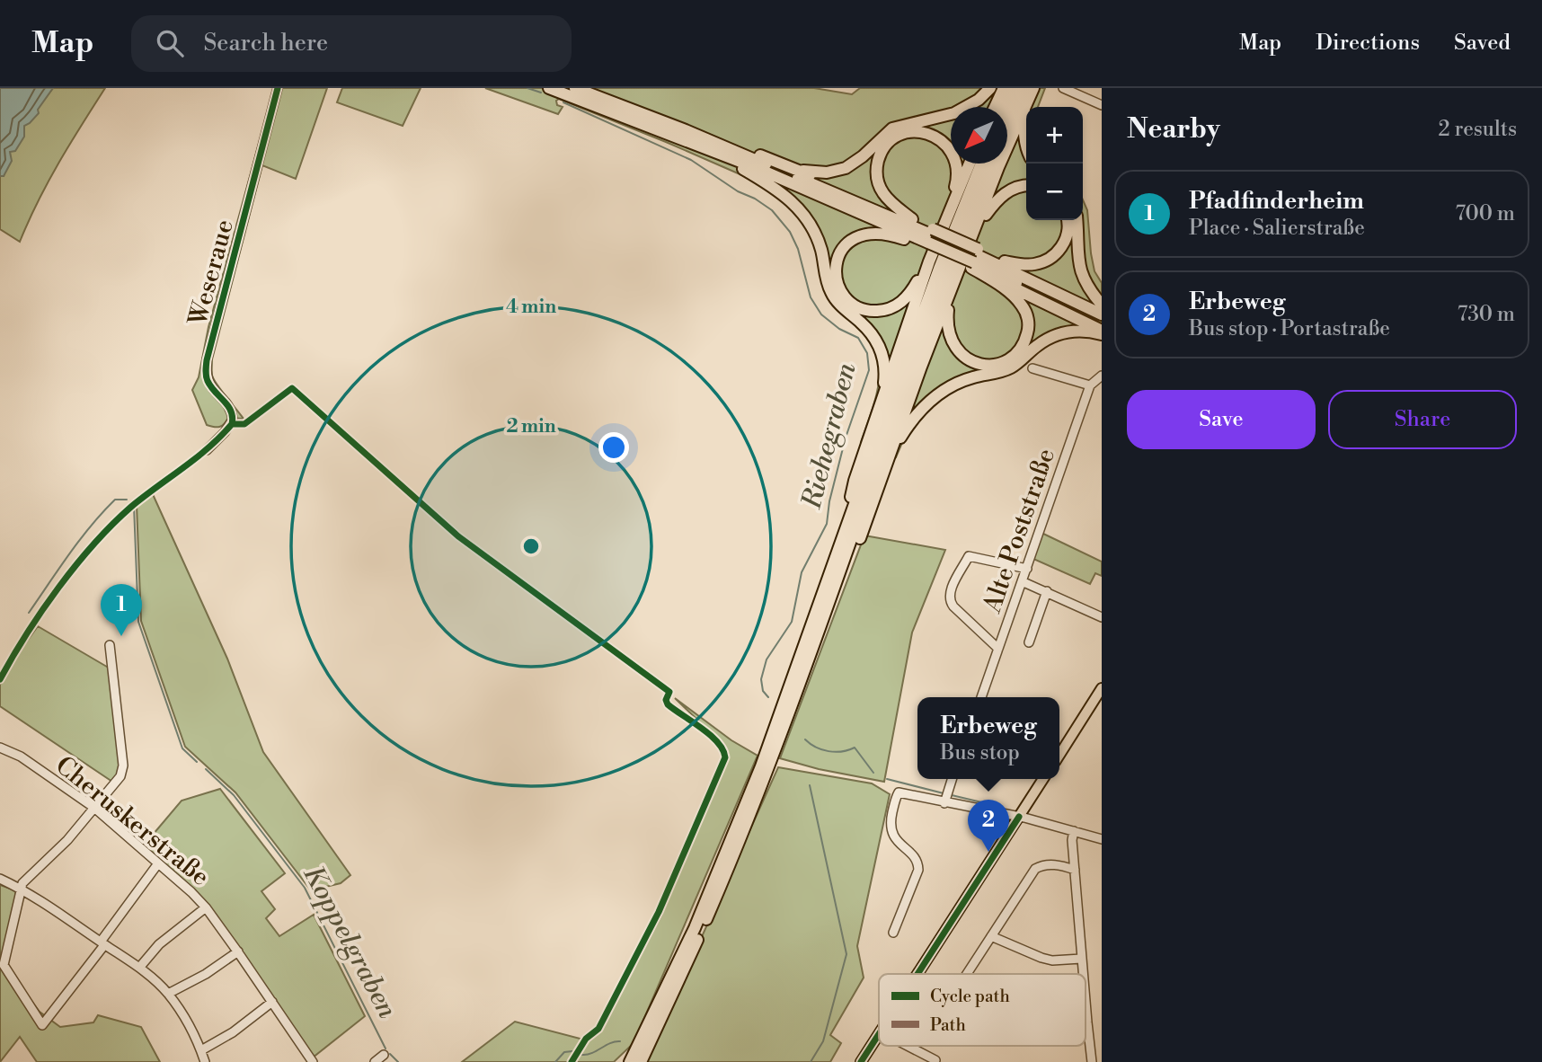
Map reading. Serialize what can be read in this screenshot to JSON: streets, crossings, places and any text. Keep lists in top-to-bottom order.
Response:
{
  "streets": {
    "street": ["Weseraue", "Alte Poststraße", "Cheruskerstraße"]
  },
  "water": ["Riehegraben", "Koppelgraben"],
  "legend": ["Cycle path", "Path"],
  "north": "bottom left",
  "page": {
    "header": "Map",
    "search": "Search here",
    "nav": ["Map", "Directions", "Saved"],
    "heading": ["Nearby", "2 results"],
    "map_buttons": ["+", "−"],
    "list": [
      {
        "mark": "1",
        "name": "Pfadfinderheim",
        "note": "Place · Salierstraße",
        "value": "700 m"
      },
      {
        "mark": "2",
        "name": "Erbeweg",
        "note": "Bus stop · Portastraße",
        "value": "730 m"
      }
    ],
    "buttons": ["Save", "Share"],
    "pins": ["1", "2"],
    "popup": ["Erbeweg", "Bus stop"]
  },
  "rings": ["4 min", "2 min"]
}
